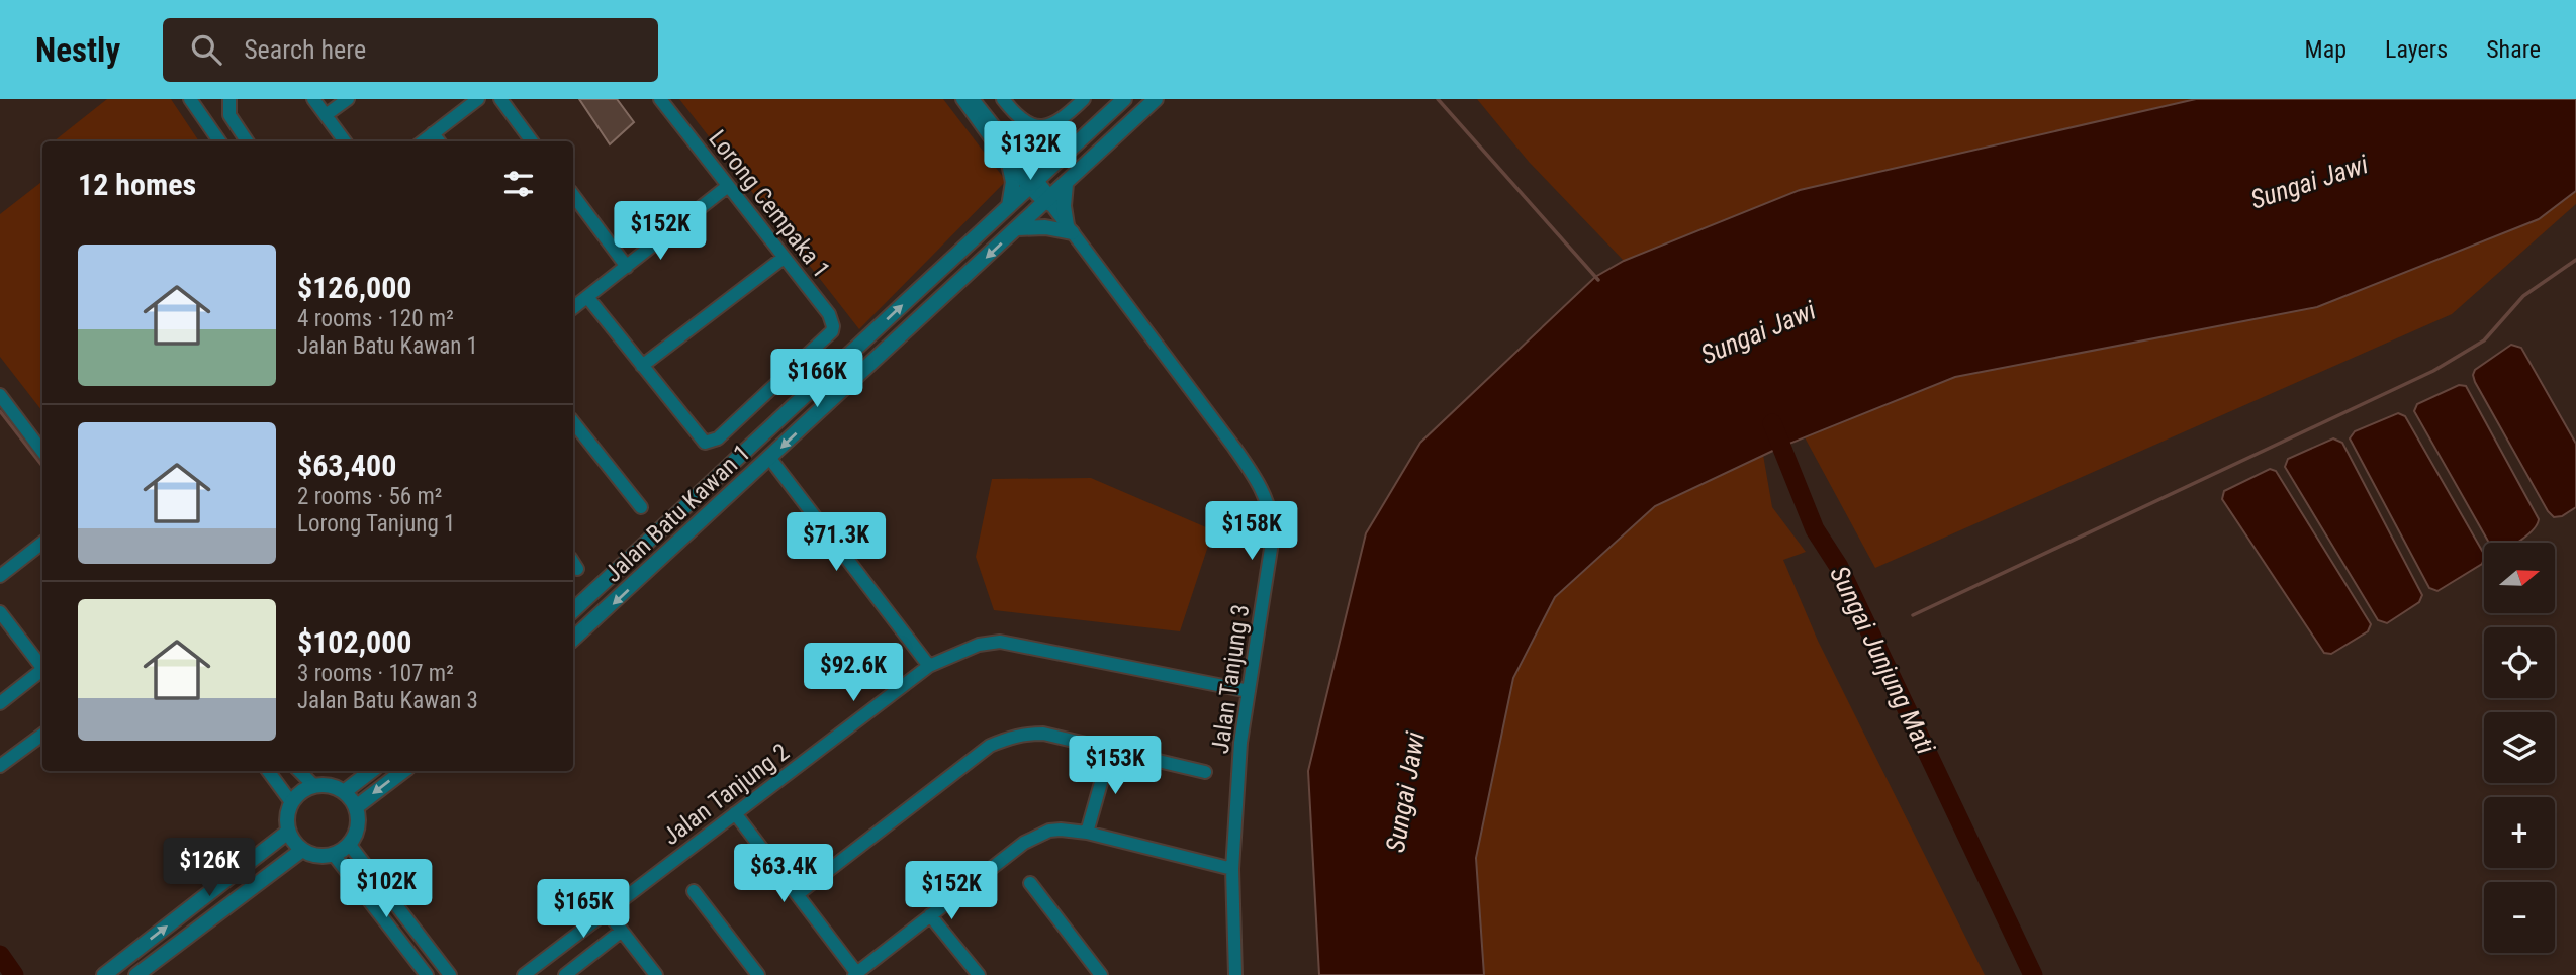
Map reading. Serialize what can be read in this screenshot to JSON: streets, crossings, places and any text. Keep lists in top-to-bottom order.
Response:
{
  "streets": {
    "street": [
      "Lorong Cempaka 1",
      "Jalan Batu Kawan 1",
      "Jalan Tanjung 3",
      "Jalan Tanjung 2"
    ]
  },
  "crossings": [
    ["Lorong Cempaka 1", "Jalan Batu Kawan 1"],
    ["Jalan Batu Kawan 1", "Jalan Tanjung 3"],
    ["Jalan Tanjung 3", "Jalan Tanjung 2"]
  ],
  "water": ["Sungai Jawi", "Sungai Junjung Mati"],
  "north": "right",
  "page": {
    "header": "Nestly",
    "search": "Search here",
    "nav": ["Map", "Layers", "Share"],
    "price": [
      "$132K",
      "$152K",
      "$166K",
      "$158K",
      "$71.3K",
      "$92.6K",
      "$153K",
      "$126K",
      "$63.4K",
      "$102K",
      "$152K",
      "$165K"
    ],
    "heading": "12 homes",
    "list": [
      {
        "name": "$126,000",
        "note": "4 rooms · 120 m² · Jalan Batu Kawan 1"
      },
      {
        "name": "$63,400",
        "note": "2 rooms · 56 m² · Lorong Tanjung 1"
      },
      {
        "name": "$102,000",
        "note": "3 rooms · 107 m² · Jalan Batu Kawan 3"
      }
    ],
    "map_buttons": ["+", "−"]
  }
}
